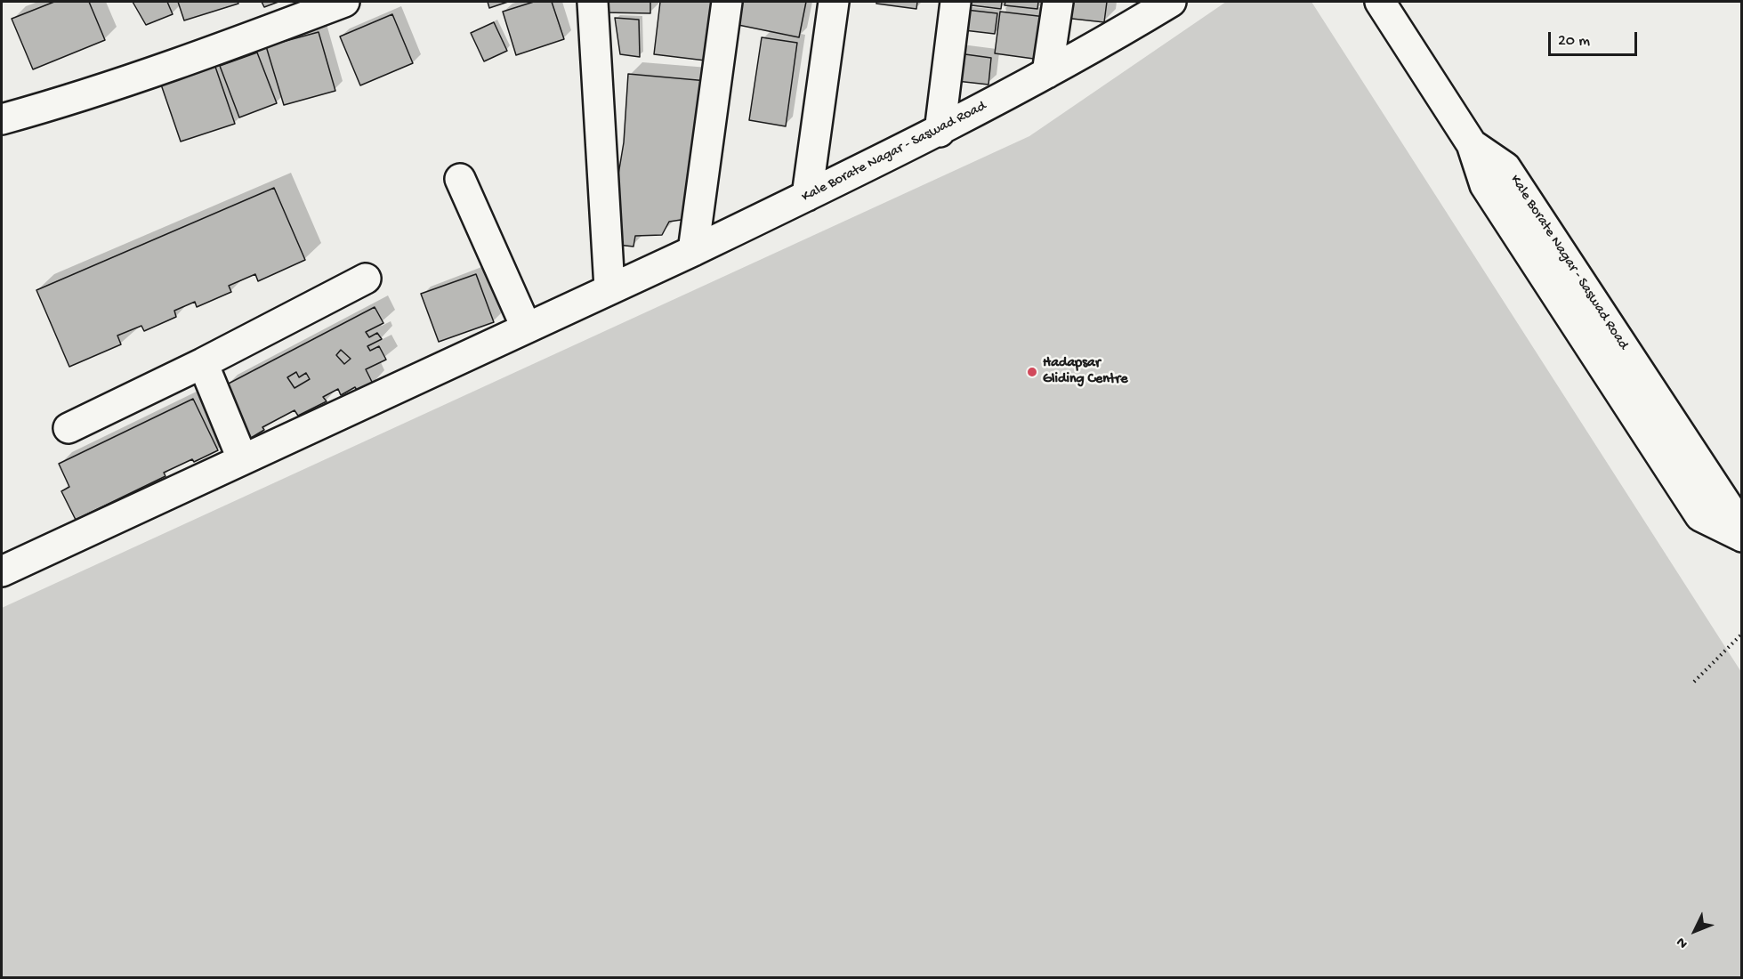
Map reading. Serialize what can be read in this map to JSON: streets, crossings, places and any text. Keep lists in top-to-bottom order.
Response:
{
  "streets": {
    "street": ["Kale Borate Nagar - Saswad Road"]
  },
  "places": ["Hadapsar Gliding Centre"],
  "scale_bar": "20 m",
  "north": "bottom left"
}
